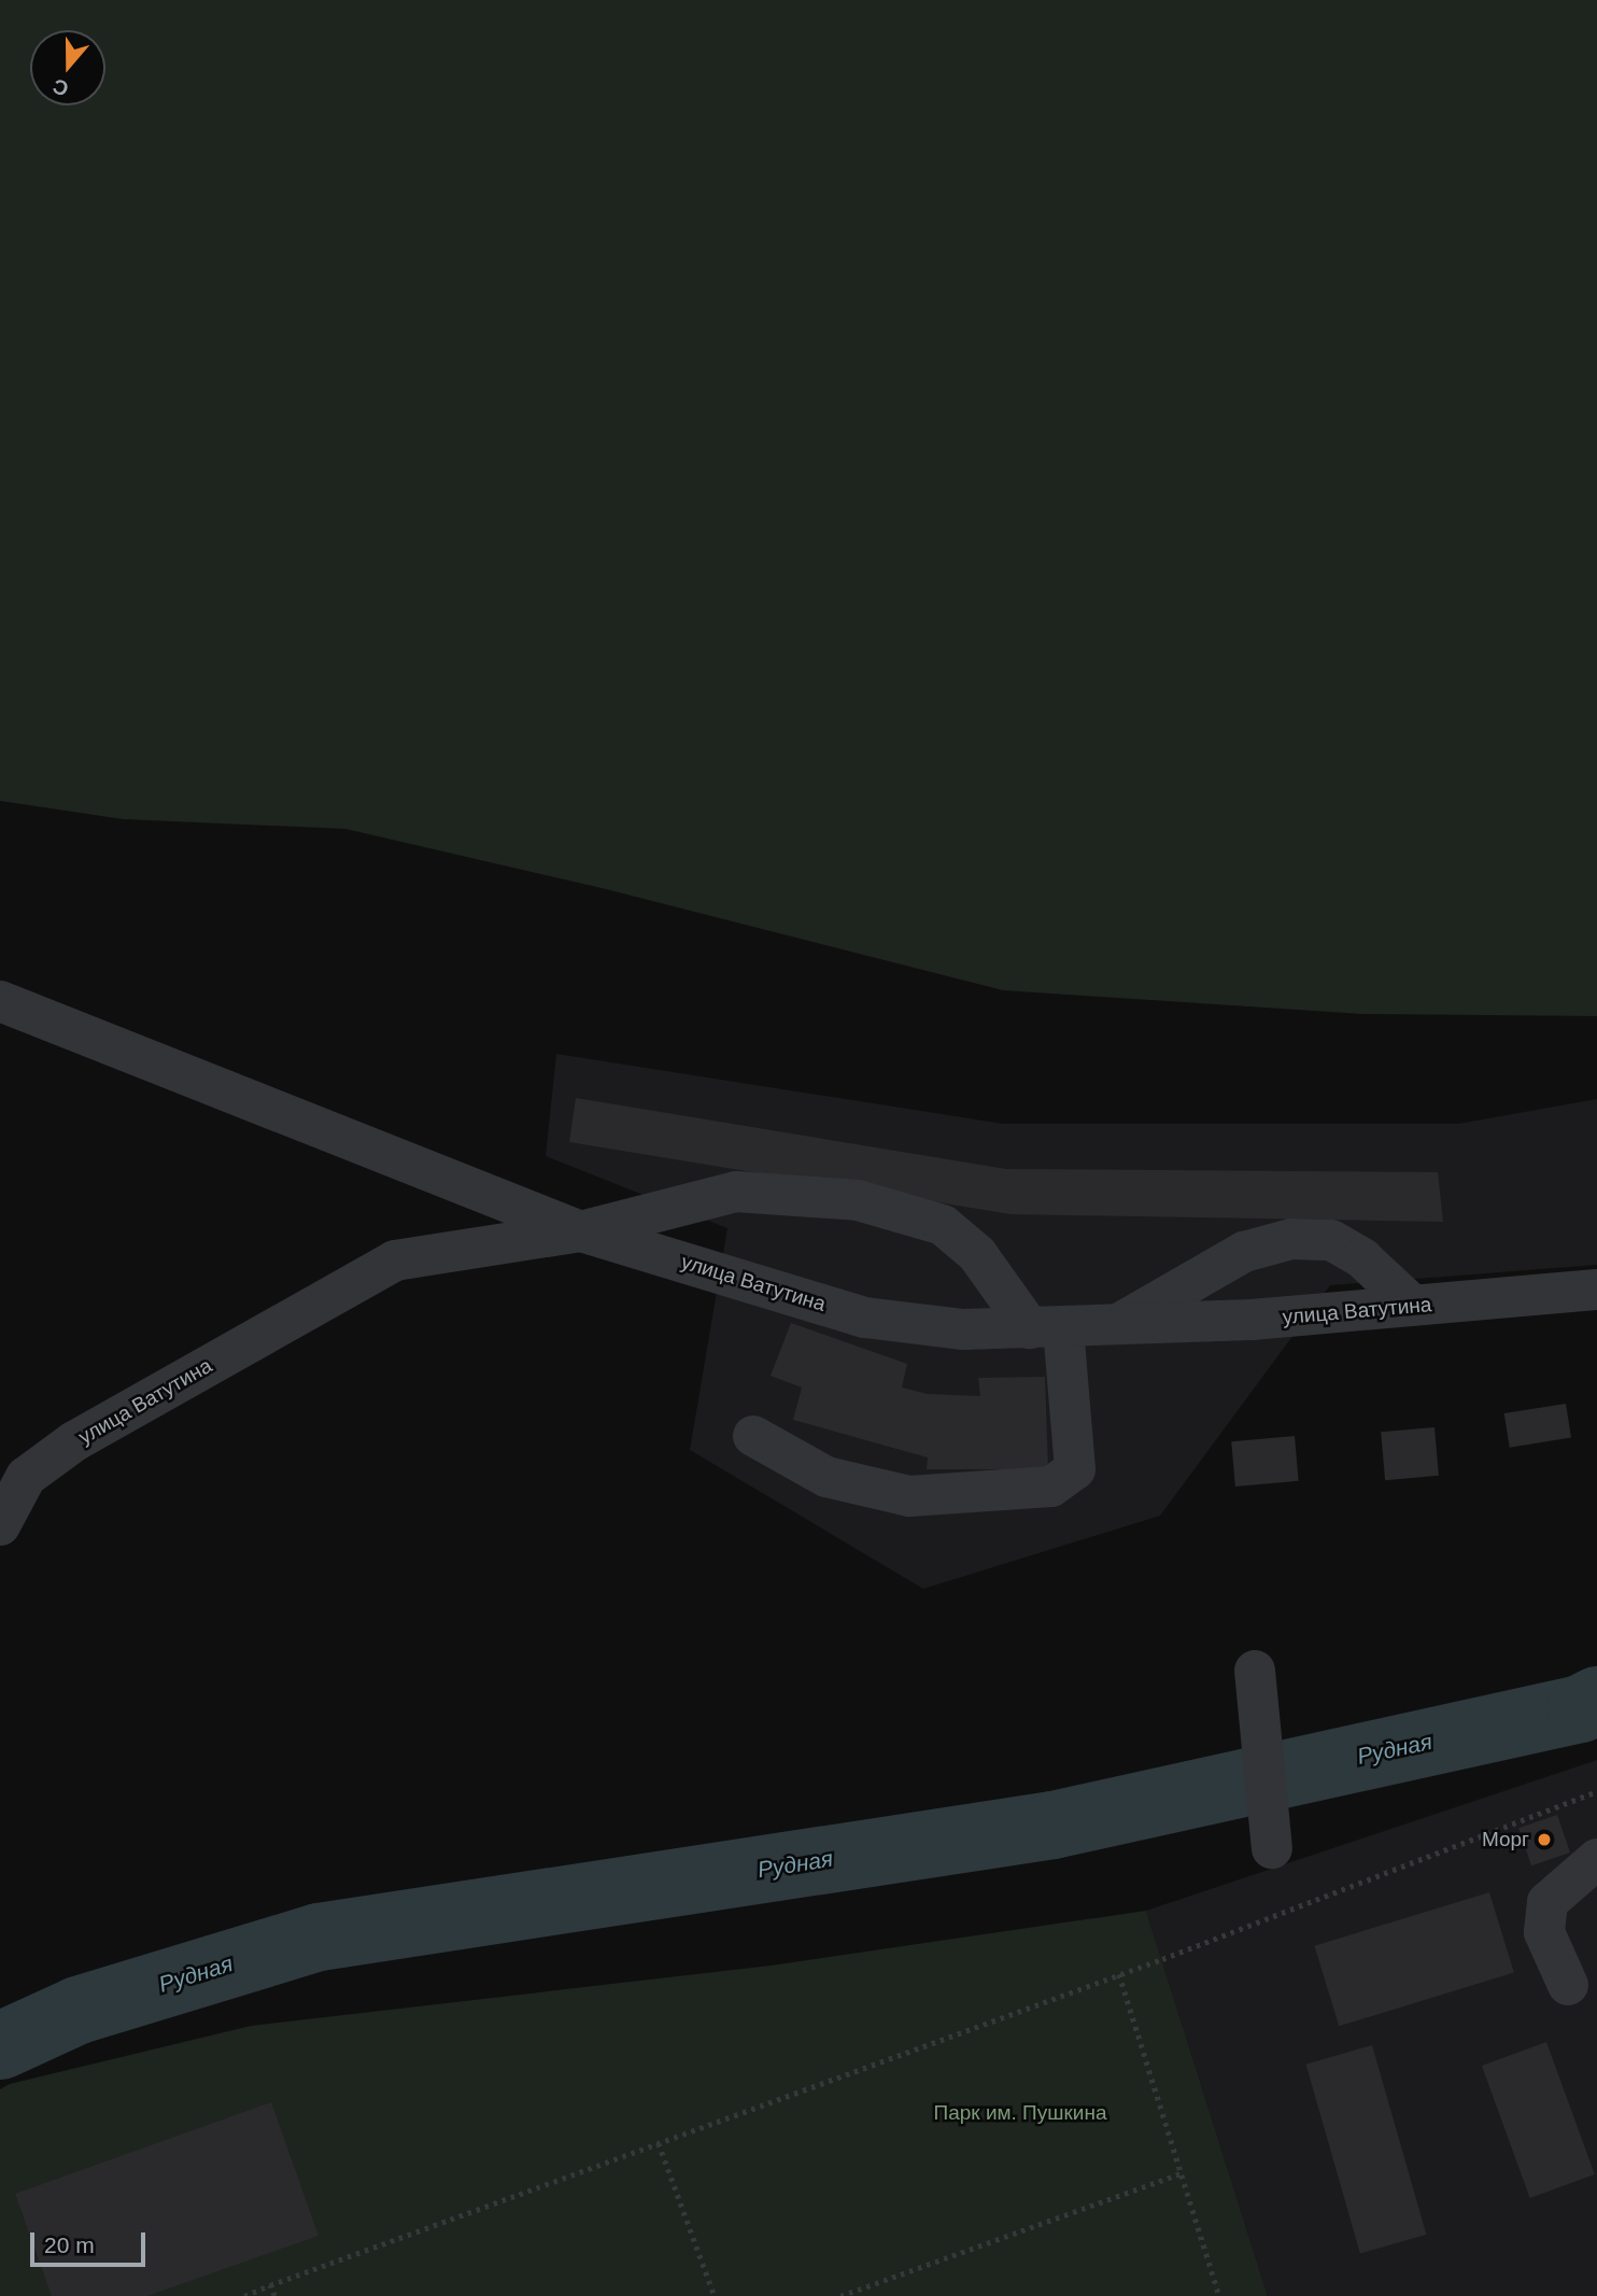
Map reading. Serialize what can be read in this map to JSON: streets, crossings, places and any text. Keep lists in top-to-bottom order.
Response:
{
  "streets": {
    "street": ["улица Ватутина"]
  },
  "water": ["Рудная"],
  "parks": ["Парк им. Пушкина"],
  "places": ["Морг"],
  "scale_bar": "20 m",
  "north": "bottom"
}
